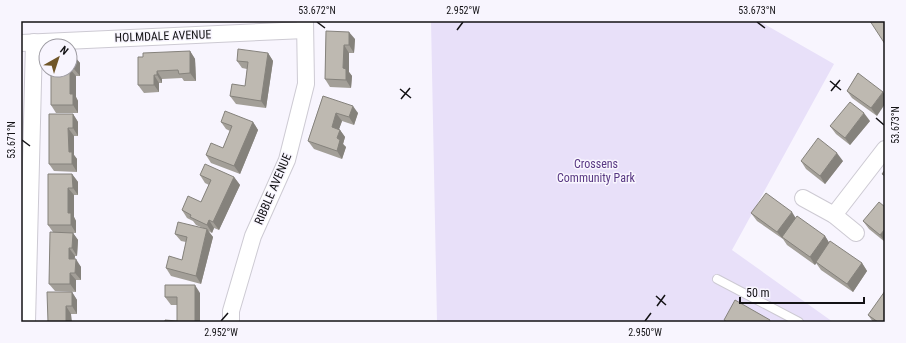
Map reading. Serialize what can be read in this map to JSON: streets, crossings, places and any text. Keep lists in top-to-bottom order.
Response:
{
  "streets": {
    "street": ["HOLMDALE AVENUE", "RIBBLE AVENUE"]
  },
  "crossings": [
    ["HOLMDALE AVENUE", "RIBBLE AVENUE"]
  ],
  "parks": ["Crossens Community Park"],
  "scale_bar": "50 m",
  "north": "top right",
  "coordinates": [
    "53.672°N",
    "2.952°W",
    "53.673°N",
    "53.671°N",
    "2.950°W"
  ]
}
